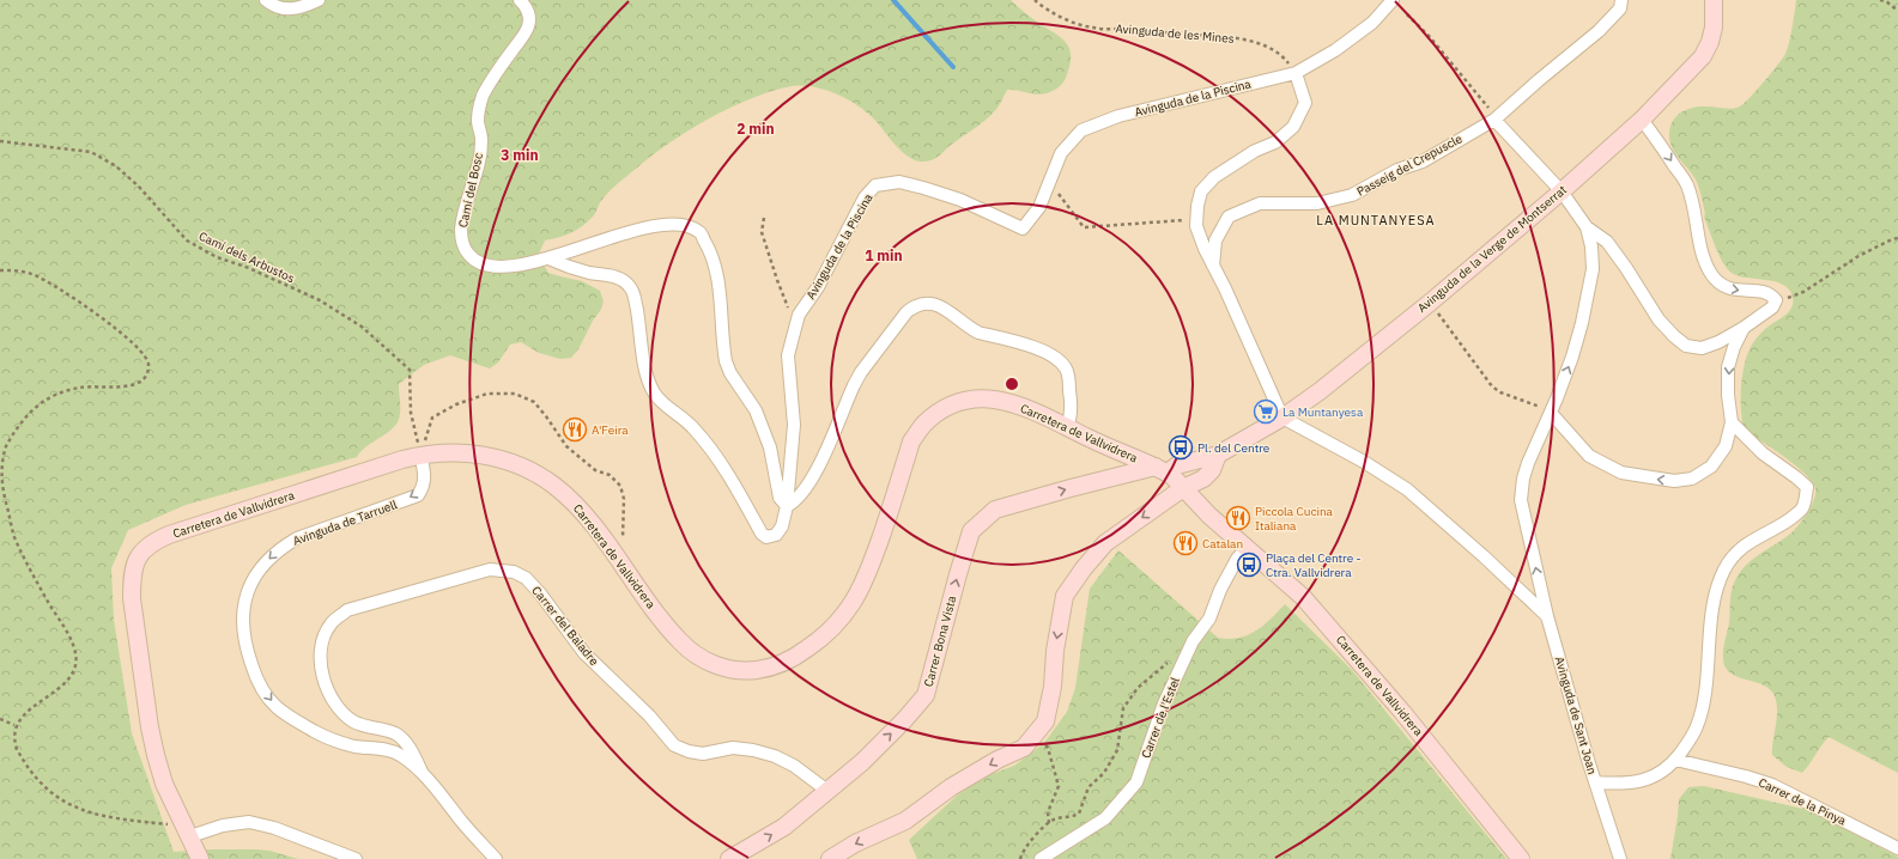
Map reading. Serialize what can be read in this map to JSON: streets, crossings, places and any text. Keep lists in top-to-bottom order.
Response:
{
  "streets": {
    "main road": ["Avinguda de la Verge de Montserrat", "Carretera de Vallvidrera", "Carrer Bona Vista"],
    "street": [
      "Avinguda de la Piscina",
      "Passeig del Crepuscle",
      "Camí del Bosc",
      "Avinguda de Tarruell",
      "Carrer del Baladre",
      "Avinguda de Sant Joan",
      "Carrer de l'Estel",
      "Carrer de la Pinya"
    ],
    "path": ["Avinguda de les Mines", "Camí dels Arbustos"]
  },
  "crossings": [
    ["Avinguda de les Mines", "Avinguda de la Piscina"],
    ["Avinguda de la Piscina", "Camí del Bosc"],
    ["Avinguda de la Verge de Montserrat", "Carrer Bona Vista"],
    ["Camí dels Arbustos", "Carretera de Vallvidrera"],
    ["Camí dels Arbustos", "Avinguda de Tarruell"],
    ["Carretera de Vallvidrera", "Avinguda de Tarruell"],
    ["Carretera de Vallvidrera", "Carrer Bona Vista"],
    ["Carretera de Vallvidrera", "Carrer de l'Estel"],
    ["Avinguda de Tarruell", "Carrer del Baladre"],
    ["Carrer del Baladre", "Carrer Bona Vista"],
    ["Avinguda de Sant Joan", "Carrer de la Pinya"]
  ],
  "one_way": ["Avinguda de Sant Joan"],
  "districts": ["LA MUNTANYESA"],
  "places": {
    "supermarket": ["La Muntanyesa"],
    "restaurant": ["A'Feira", "Piccola Cucina Italiana", "Catalan"],
    "bus stop": ["Pl. del Centre", "Plaça del Centre - Ctra. Vallvidrera"]
  },
  "rings": ["2 min", "3 min", "1 min"]
}
